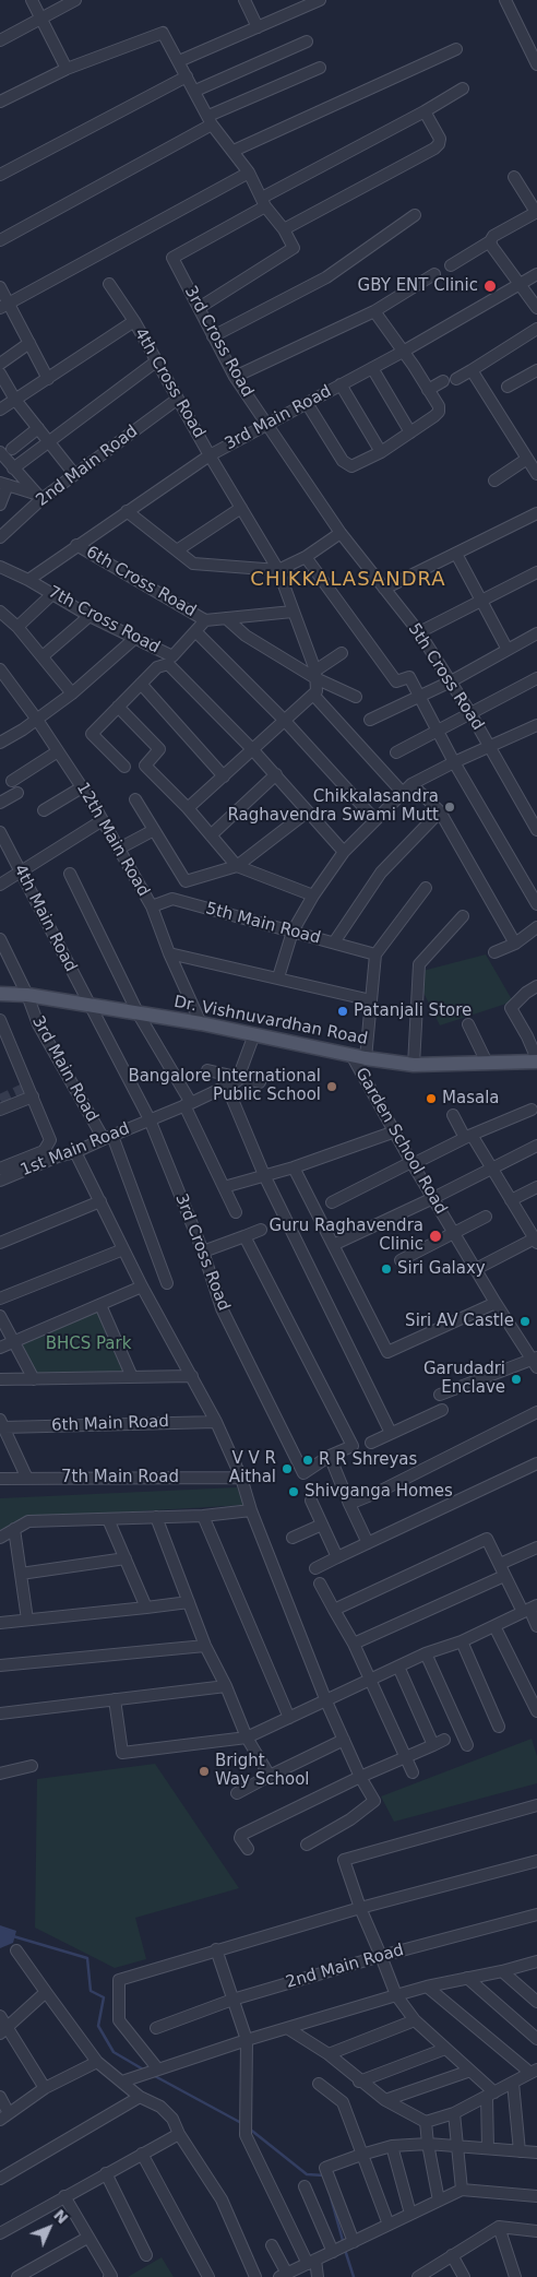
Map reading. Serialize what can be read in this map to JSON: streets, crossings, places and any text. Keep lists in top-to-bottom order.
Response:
{
  "streets": {
    "main road": ["Dr. Vishnuvardhan Road"],
    "street": [
      "3rd Cross Road",
      "4th Cross Road",
      "3rd Main Road",
      "2nd Main Road",
      "6th Cross Road",
      "7th Cross Road",
      "5th Cross Road",
      "12th Main Road",
      "4th Main Road",
      "5th Main Road",
      "Garden School Road",
      "1st Main Road",
      "6th Main Road",
      "7th Main Road"
    ]
  },
  "crossings": [
    ["3rd Cross Road", "3rd Main Road"],
    ["3rd Cross Road", "5th Cross Road"],
    ["3rd Cross Road", "4th Main Road"],
    ["3rd Cross Road", "Dr. Vishnuvardhan Road"],
    ["3rd Cross Road", "1st Main Road"],
    ["4th Cross Road", "3rd Main Road"],
    ["4th Cross Road", "2nd Main Road"],
    ["3rd Main Road", "6th Cross Road"],
    ["3rd Main Road", "7th Cross Road"],
    ["3rd Main Road", "Dr. Vishnuvardhan Road"],
    ["3rd Main Road", "1st Main Road"],
    ["6th Cross Road", "7th Cross Road"],
    ["12th Main Road", "5th Main Road"],
    ["12th Main Road", "Dr. Vishnuvardhan Road"],
    ["4th Main Road", "Dr. Vishnuvardhan Road"],
    ["Dr. Vishnuvardhan Road", "Garden School Road"]
  ],
  "districts": ["CHIKKALASANDRA"],
  "parks": ["BHCS Park"],
  "places": [
    "GBY ENT Clinic",
    "Chikkalasandra Raghavendra Swami Mutt",
    "Patanjali Store",
    "Bangalore International Public School",
    "Masala",
    "Guru Raghavendra Clinic",
    "Siri Galaxy",
    "Siri AV Castle",
    "Garudadri Enclave",
    "R R Shreyas",
    "V V R Aithal",
    "Shivganga Homes",
    "Bright Way School"
  ],
  "north": "top right"
}
